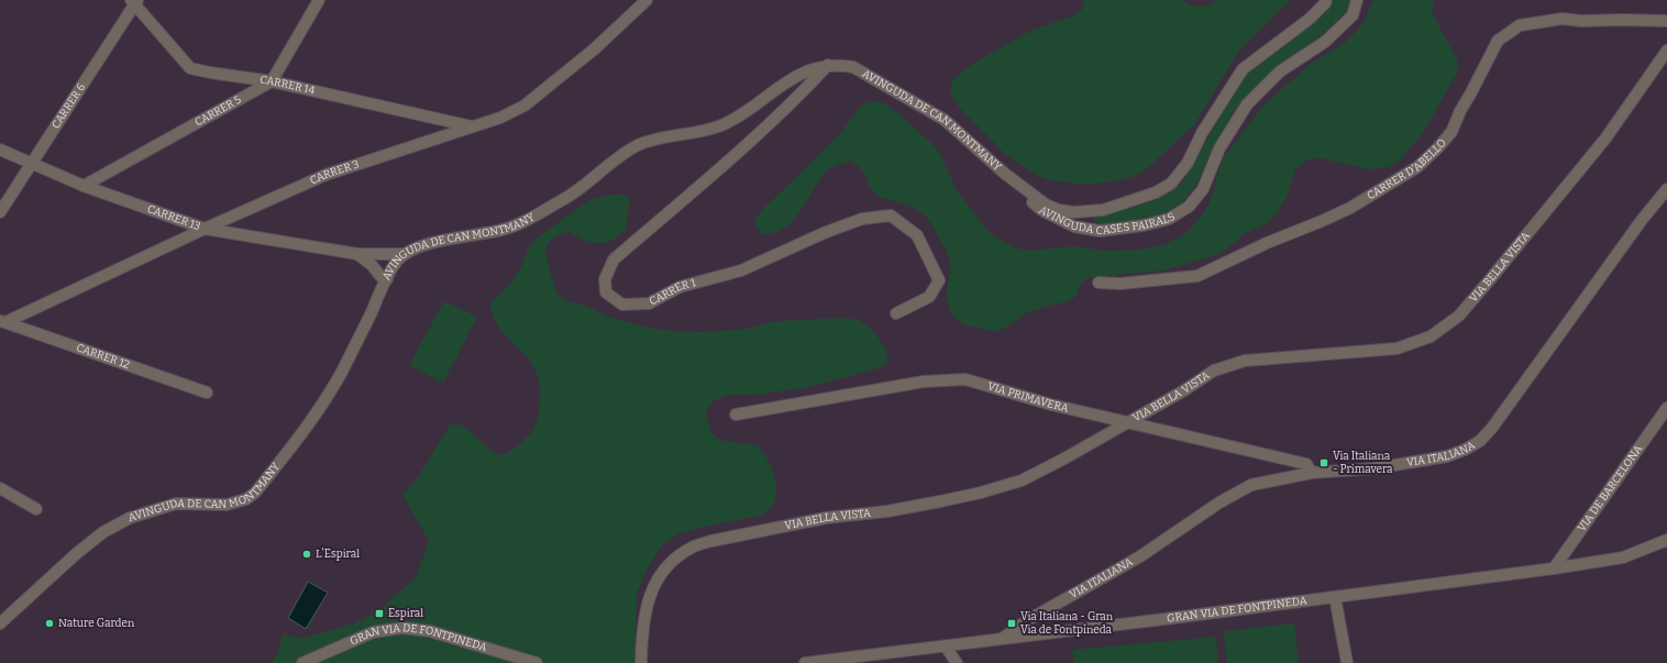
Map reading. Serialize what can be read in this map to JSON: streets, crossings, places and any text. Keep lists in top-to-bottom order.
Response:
{
  "streets": {
    "street": [
      "CARRER 14",
      "CARRER 6",
      "CARRER 5",
      "AVINGUDA DE CAN MONTMANY",
      "CARRER D'ABELLO",
      "CARRER 3",
      "AVINGUDA CASES PAIRALS",
      "CARRER 13",
      "VIA BELLA VISTA",
      "CARRER 1",
      "CARRER 12",
      "VIA PRIMAVERA",
      "VIA ITALIANA",
      "VIA DE BARCELONA",
      "GRAN VIA DE FONTPINEDA"
    ]
  },
  "crossings": [
    ["CARRER 14", "CARRER 6"],
    ["CARRER 14", "CARRER 5"],
    ["CARRER 14", "CARRER 3"],
    ["CARRER 6", "CARRER 13"],
    ["CARRER 5", "CARRER 13"],
    ["AVINGUDA DE CAN MONTMANY", "AVINGUDA CASES PAIRALS"],
    ["AVINGUDA DE CAN MONTMANY", "CARRER 13"],
    ["AVINGUDA DE CAN MONTMANY", "CARRER 1"],
    ["CARRER 3", "CARRER 13"],
    ["CARRER 3", "CARRER 12"],
    ["VIA BELLA VISTA", "VIA PRIMAVERA"],
    ["VIA PRIMAVERA", "VIA ITALIANA"],
    ["VIA ITALIANA", "GRAN VIA DE FONTPINEDA"],
    ["VIA DE BARCELONA", "GRAN VIA DE FONTPINEDA"]
  ],
  "places": {
    "transit": ["Via Italiana - Primavera", "Espiral", "Via Italiana - Gran Via de Fontpineda"],
    "other": ["L'Espiral", "Nature Garden"]
  }
}
